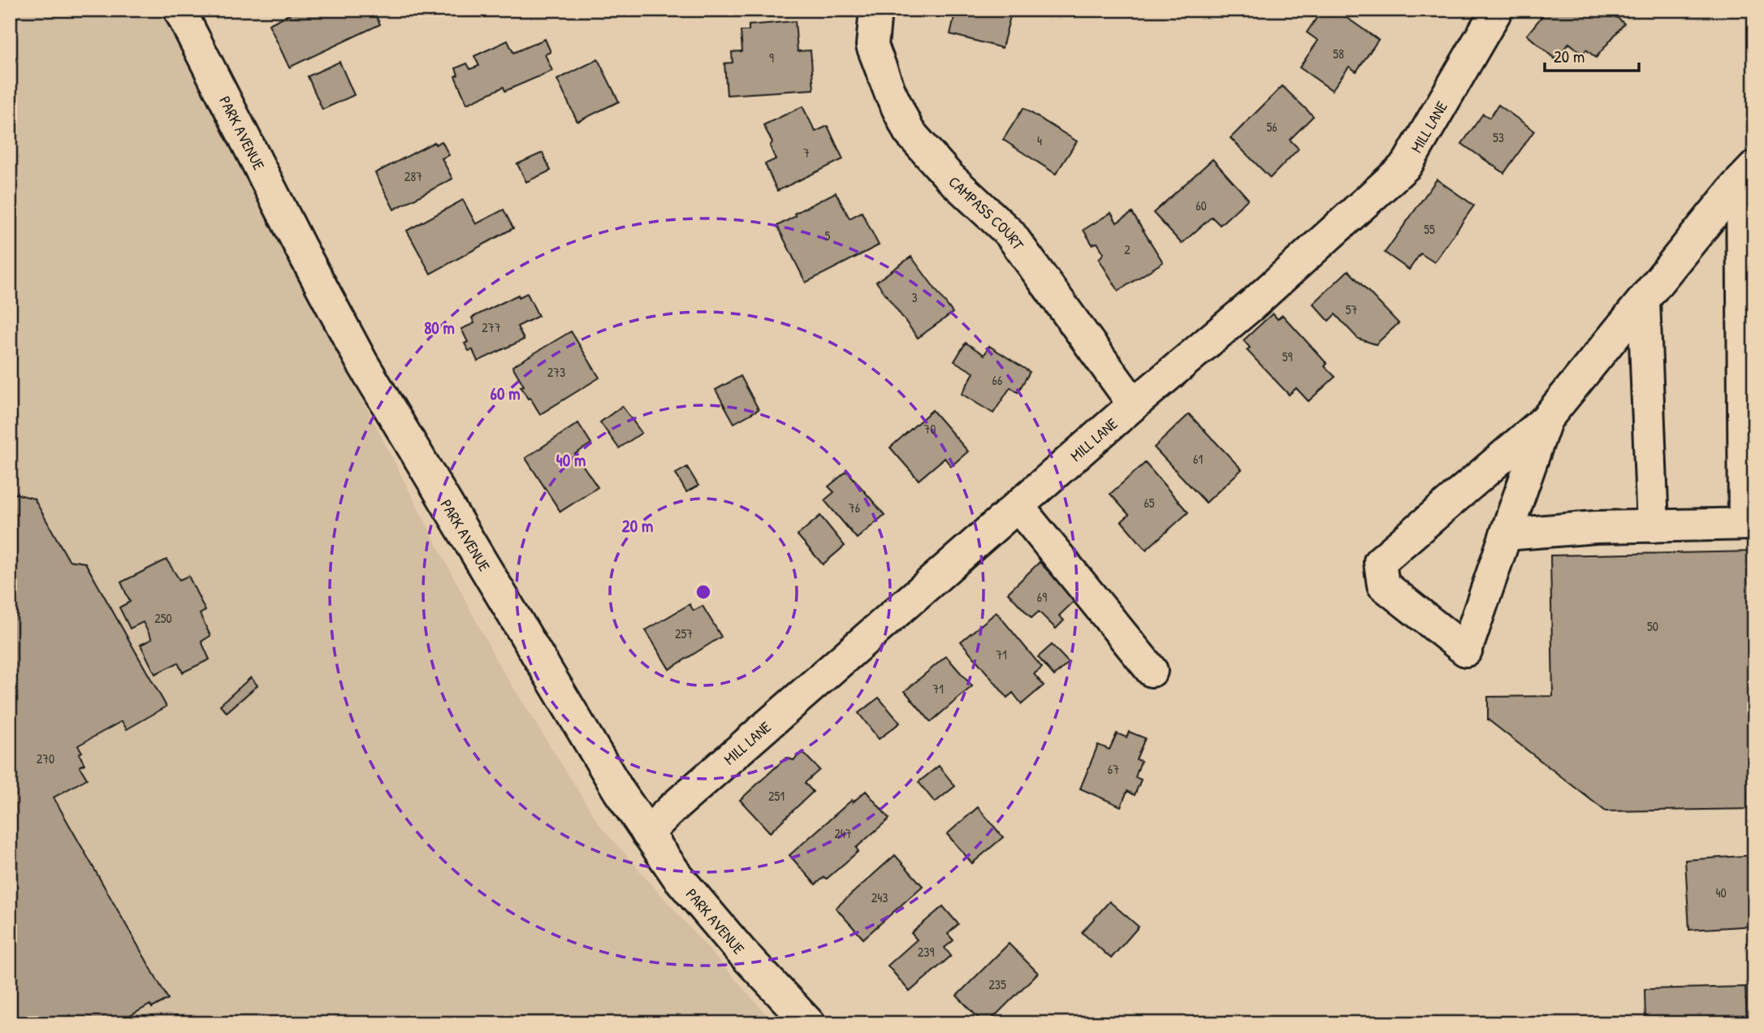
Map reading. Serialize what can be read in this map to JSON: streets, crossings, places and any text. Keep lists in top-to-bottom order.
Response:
{
  "streets": {
    "street": ["MILL LANE", "PARK AVENUE", "CAMPASS COURT"]
  },
  "crossings": [
    ["MILL LANE", "PARK AVENUE"],
    ["MILL LANE", "CAMPASS COURT"]
  ],
  "house_numbers": [
    "58",
    "9",
    "56",
    "53",
    "4",
    "7",
    "287",
    "60",
    "55",
    "5",
    "2",
    "3",
    "57",
    "277",
    "59",
    "273",
    "66",
    "70",
    "61",
    "65",
    "76",
    "69",
    "250",
    "50",
    "257",
    "71",
    "71",
    "270",
    "67",
    "251",
    "247",
    "40",
    "243",
    "239",
    "235"
  ],
  "scale_bar": "20 m",
  "rings": [
    "80 m",
    "60 m",
    "40 m",
    "20 m"
  ]
}
